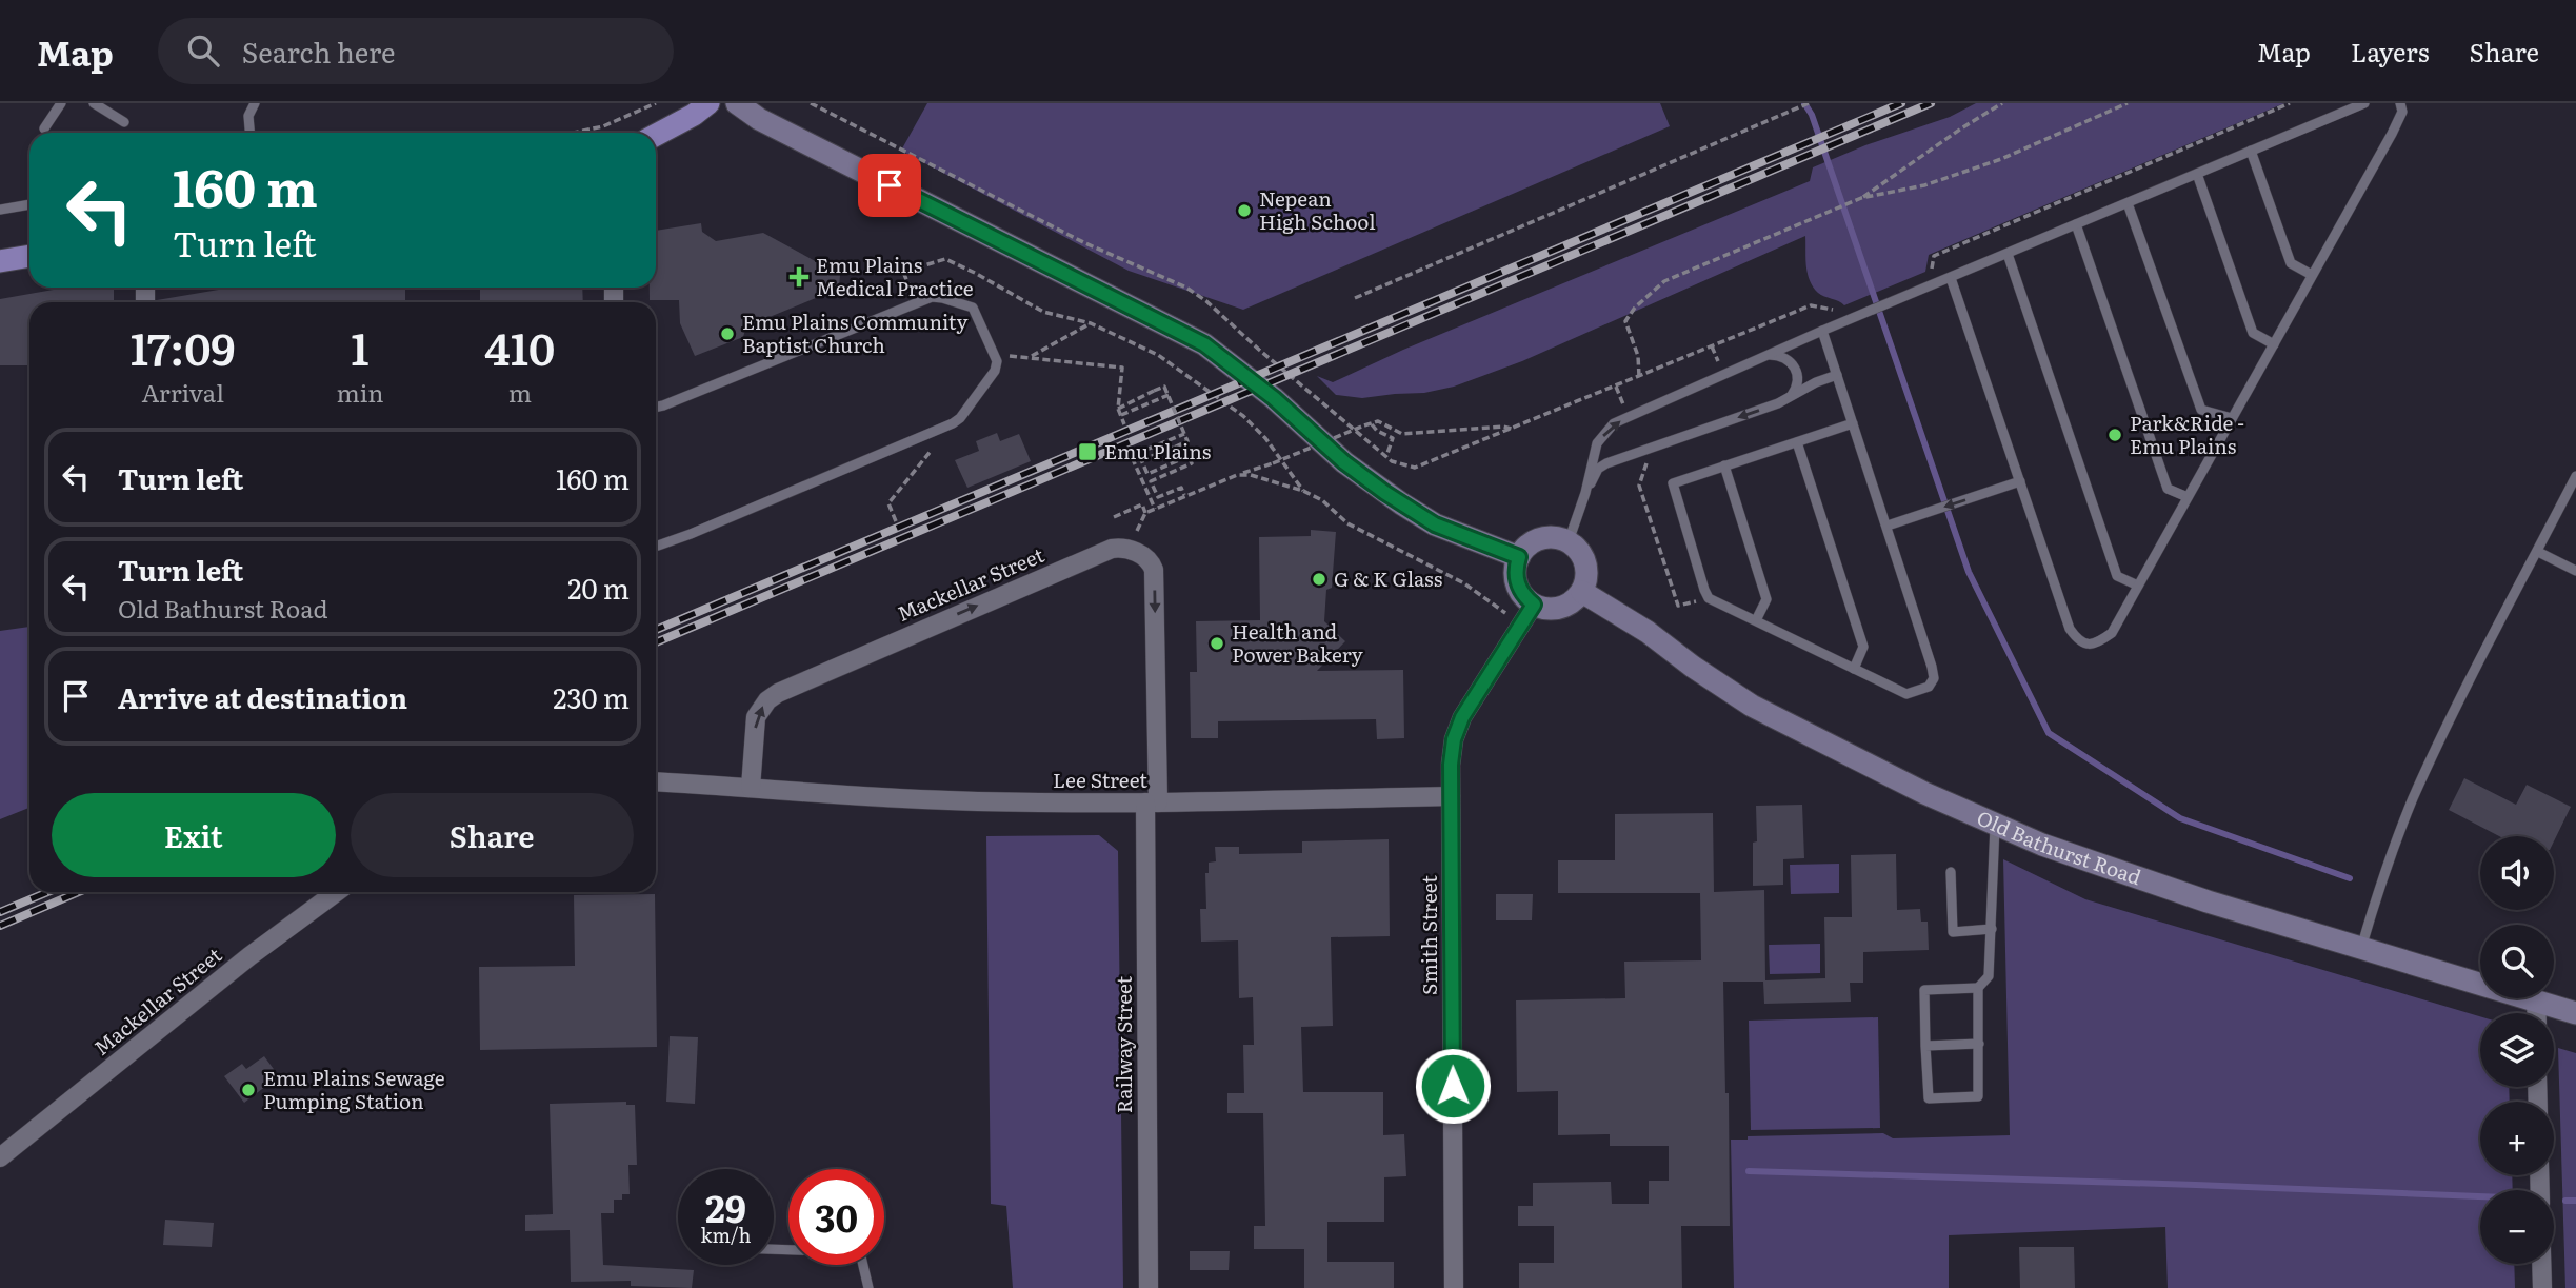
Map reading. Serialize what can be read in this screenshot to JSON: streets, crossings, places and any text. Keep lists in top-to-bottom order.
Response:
{
  "streets": {
    "main road": ["Old Bathurst Road"],
    "street": [
      "Mackellar Street",
      "Lee Street",
      "Smith Street",
      "Railway Street"
    ]
  },
  "crossings": [
    ["Mackellar Street", "Lee Street"],
    ["Mackellar Street", "Railway Street"],
    ["Lee Street", "Smith Street"],
    ["Lee Street", "Railway Street"],
    ["Old Bathurst Road", "Smith Street"]
  ],
  "places": {
    "other": [
      "Nepean High School",
      "Emu Plains Community Baptist Church",
      "Park&Ride - Emu Plains",
      "G & K Glass",
      "Health and Power Bakery",
      "Emu Plains Sewage Pumping Station"
    ],
    "health": ["Emu Plains Medical Practice"],
    "transit": ["Emu Plains"]
  },
  "page": {
    "header": "Map",
    "search": "Search here",
    "nav": ["Map", "Layers", "Share"],
    "turn": ["160 m", "Turn left"],
    "eta": [
      "17:09",
      "Arrival",
      "1",
      "min",
      "410",
      "m"
    ],
    "list": [
      {
        "name": "Turn left",
        "value": "160 m"
      },
      {
        "name": "Turn left",
        "note": "Old Bathurst Road",
        "value": "20 m"
      },
      {
        "name": "Arrive at destination",
        "value": "230 m"
      }
    ],
    "buttons": ["Exit", "Share"],
    "map_buttons": ["+", "−"],
    "speed": "29 km/h",
    "limit": "30"
  }
}
